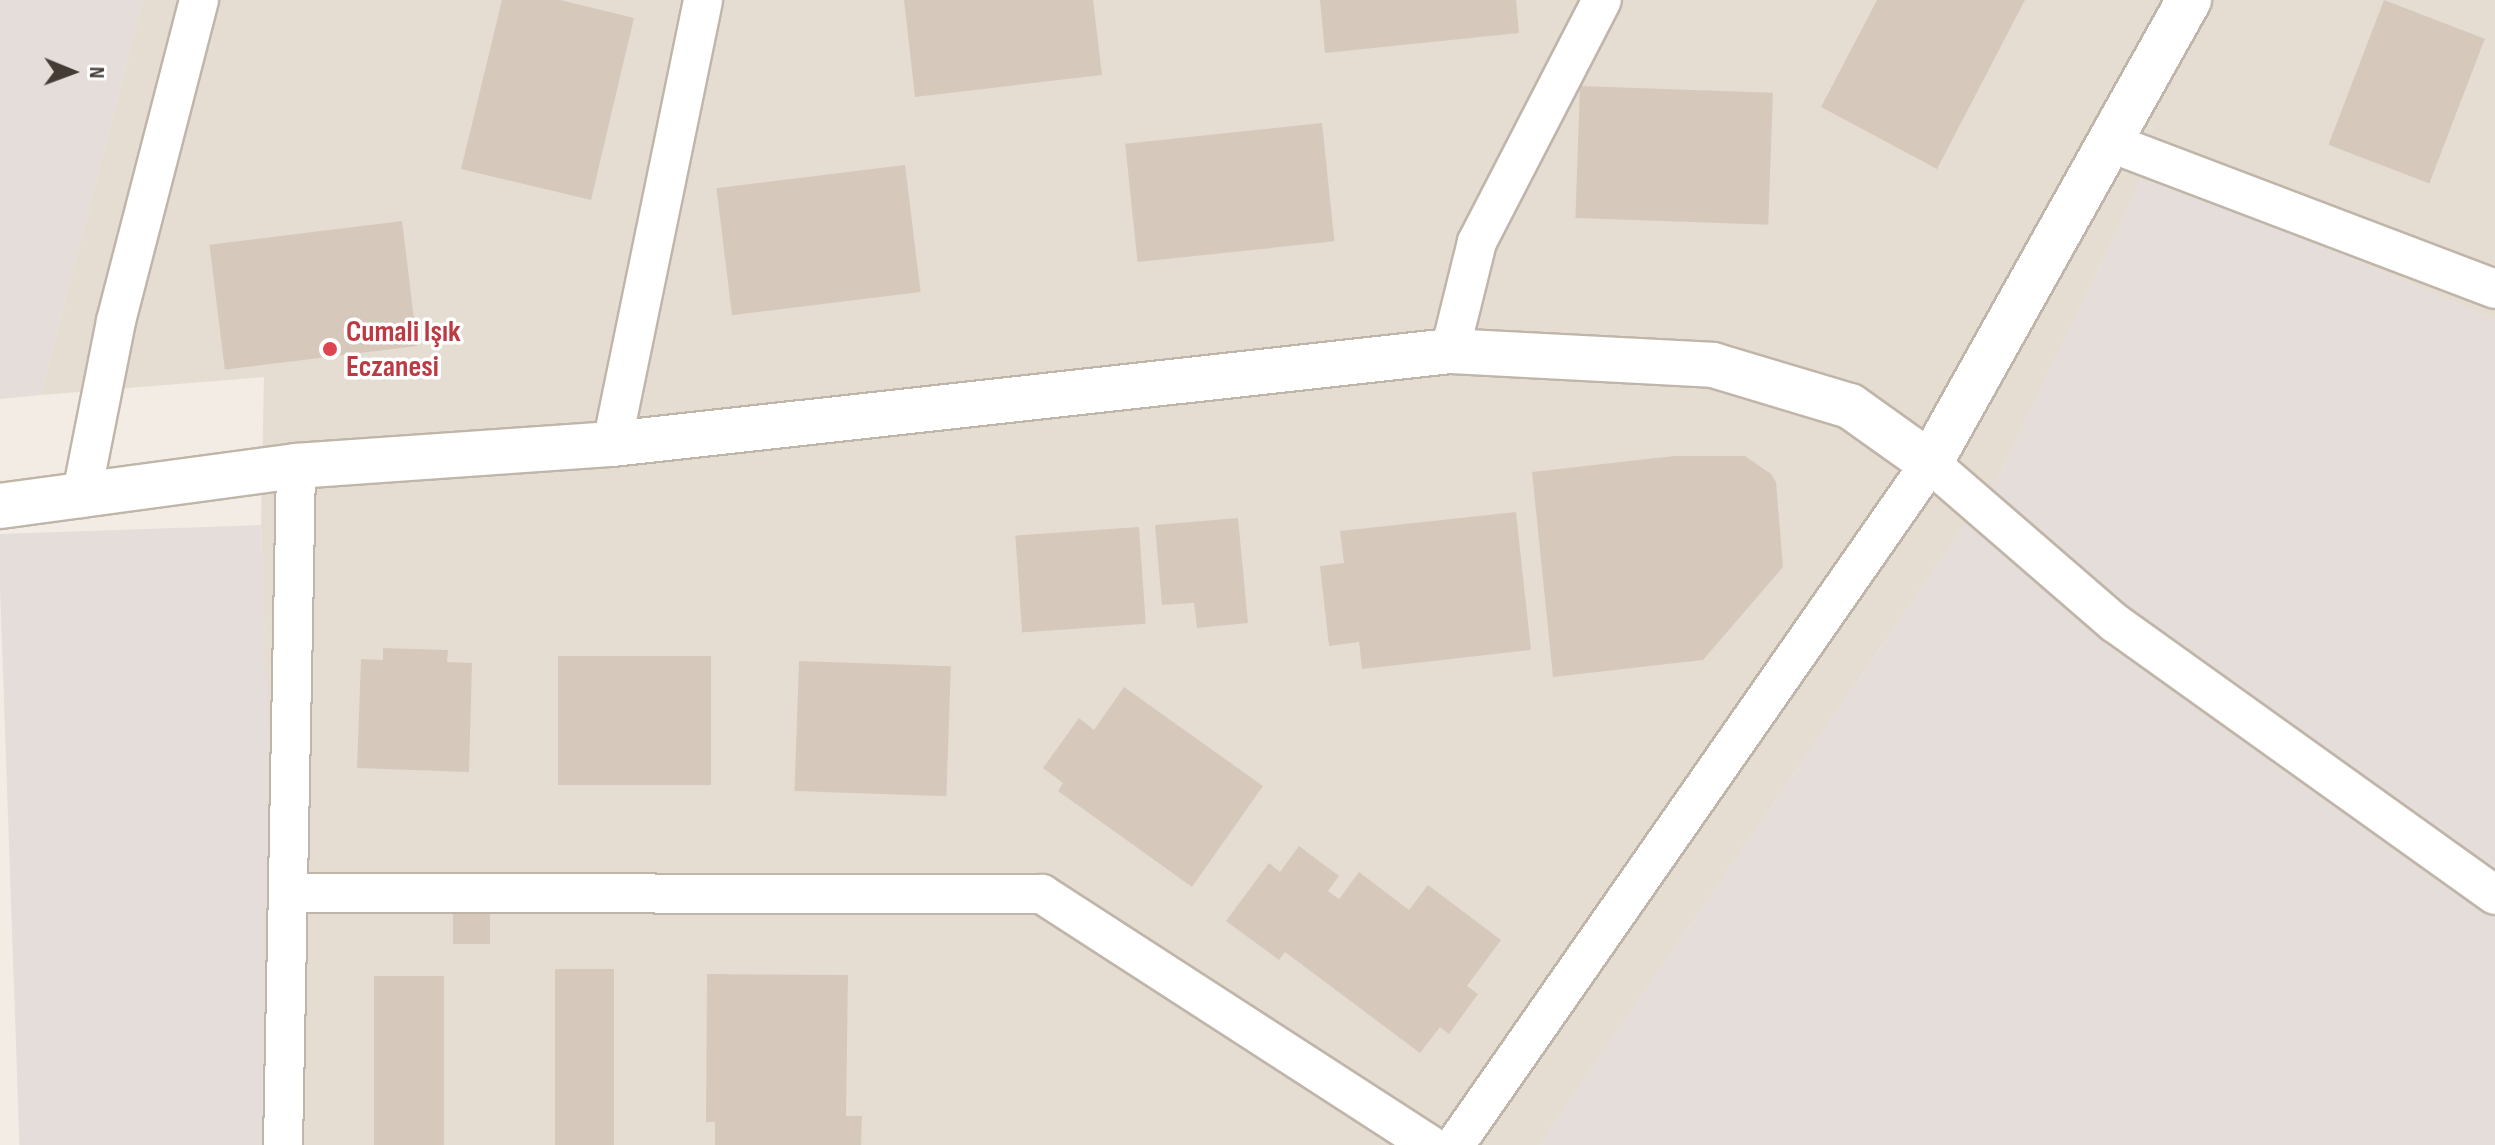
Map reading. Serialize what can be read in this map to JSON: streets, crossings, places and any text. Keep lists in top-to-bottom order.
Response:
{
  "places": ["Cumali Işık Eczanesi"],
  "north": "right"
}
